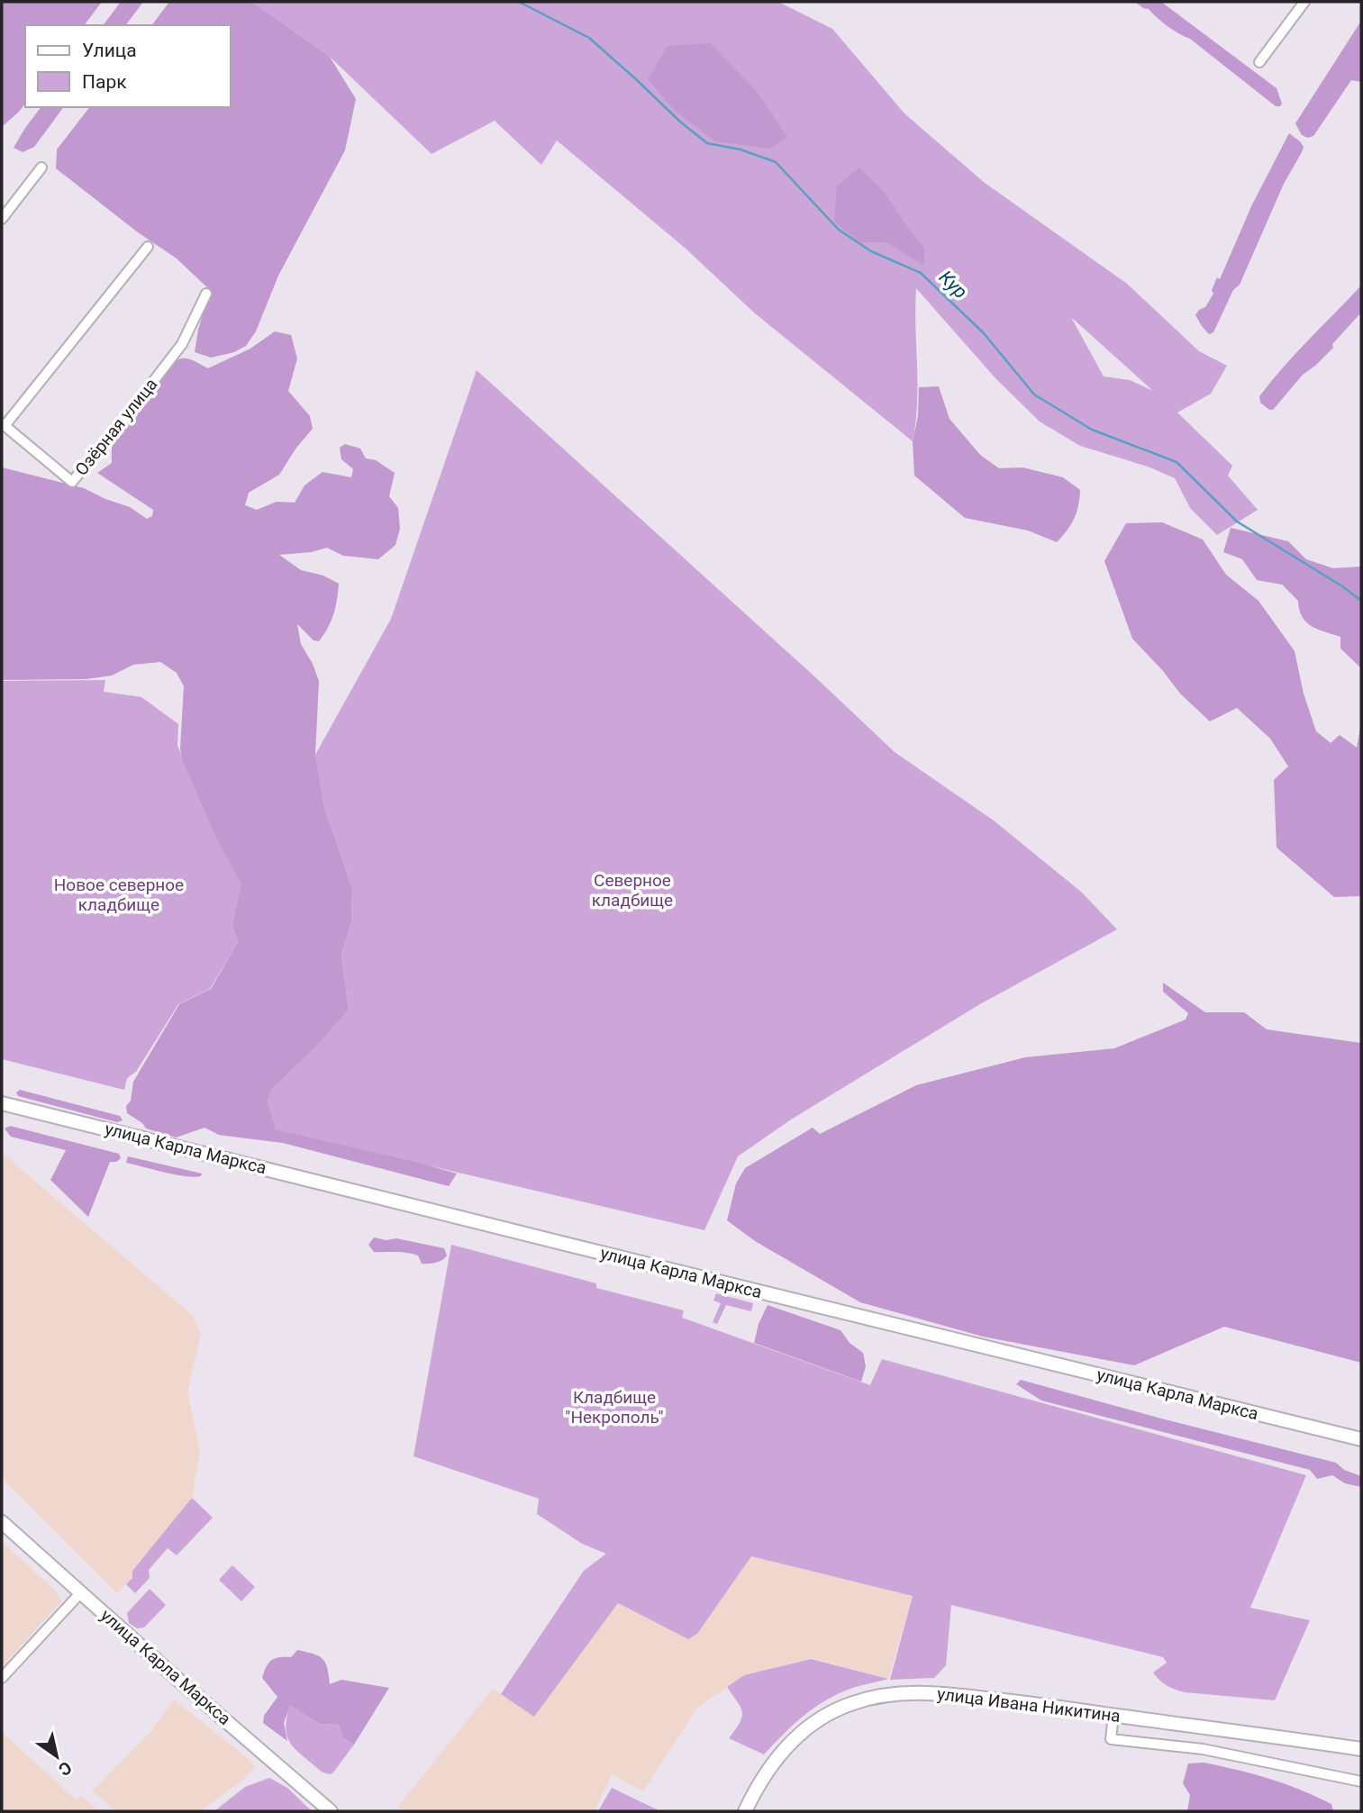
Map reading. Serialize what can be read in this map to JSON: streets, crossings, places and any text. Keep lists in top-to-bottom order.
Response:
{
  "streets": {
    "main road": ["улица Карла Маркса", "улица Ивана Никитина"],
    "street": ["Озёрная улица"]
  },
  "water": ["Кур"],
  "parks": ["Северное кладбище", "Новое северное кладбище", "Кладбище \"Некрополь\""],
  "legend": ["Улица", "Парк"],
  "north": "bottom right"
}
